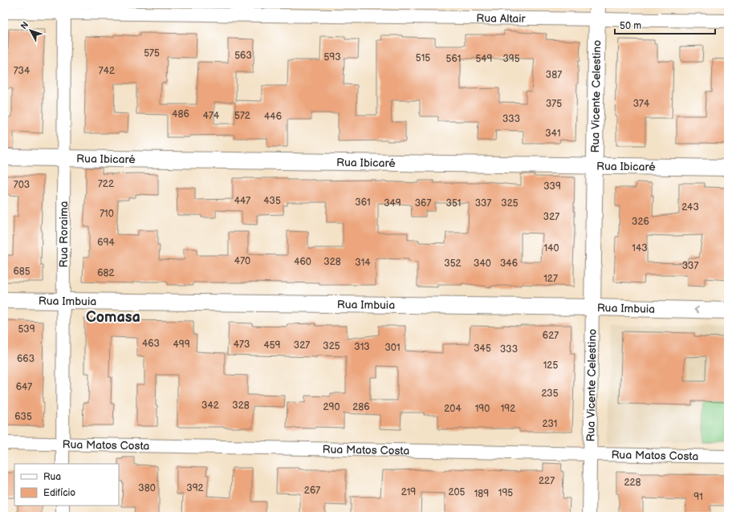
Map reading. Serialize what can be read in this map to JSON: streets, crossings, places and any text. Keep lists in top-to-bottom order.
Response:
{
  "streets": {
    "street": [
      "Rua Altair",
      "Rua Vicente Celestino",
      "Rua Ibicaré",
      "Rua Roraima",
      "Rua Imbuia",
      "Rua Matos Costa"
    ]
  },
  "crossings": [
    ["Rua Altair", "Rua Vicente Celestino"],
    ["Rua Altair", "Rua Roraima"],
    ["Rua Vicente Celestino", "Rua Ibicaré"],
    ["Rua Vicente Celestino", "Rua Imbuia"],
    ["Rua Vicente Celestino", "Rua Matos Costa"],
    ["Rua Ibicaré", "Rua Roraima"],
    ["Rua Roraima", "Rua Imbuia"],
    ["Rua Roraima", "Rua Matos Costa"]
  ],
  "districts": ["Comasa"],
  "house_numbers": [
    "575",
    "563",
    "593",
    "515",
    "561",
    "549",
    "395",
    "734",
    "742",
    "387",
    "375",
    "374",
    "486",
    "474",
    "572",
    "446",
    "333",
    "341",
    "722",
    "703",
    "339",
    "447",
    "435",
    "361",
    "349",
    "367",
    "351",
    "337",
    "325",
    "243",
    "710",
    "327",
    "326",
    "694",
    "140",
    "143",
    "470",
    "460",
    "328",
    "314",
    "352",
    "340",
    "346",
    "337",
    "685",
    "682",
    "127",
    "539",
    "627",
    "463",
    "499",
    "473",
    "459",
    "327",
    "325",
    "313",
    "301",
    "345",
    "333",
    "663",
    "125",
    "647",
    "235",
    "342",
    "328",
    "290",
    "286",
    "204",
    "190",
    "192",
    "635",
    "231",
    "227",
    "228",
    "380",
    "392",
    "267",
    "219",
    "205",
    "195",
    "189",
    "91"
  ],
  "legend": ["Rua", "Edifício"],
  "scale_bar": "50 m",
  "north": "top left"
}
